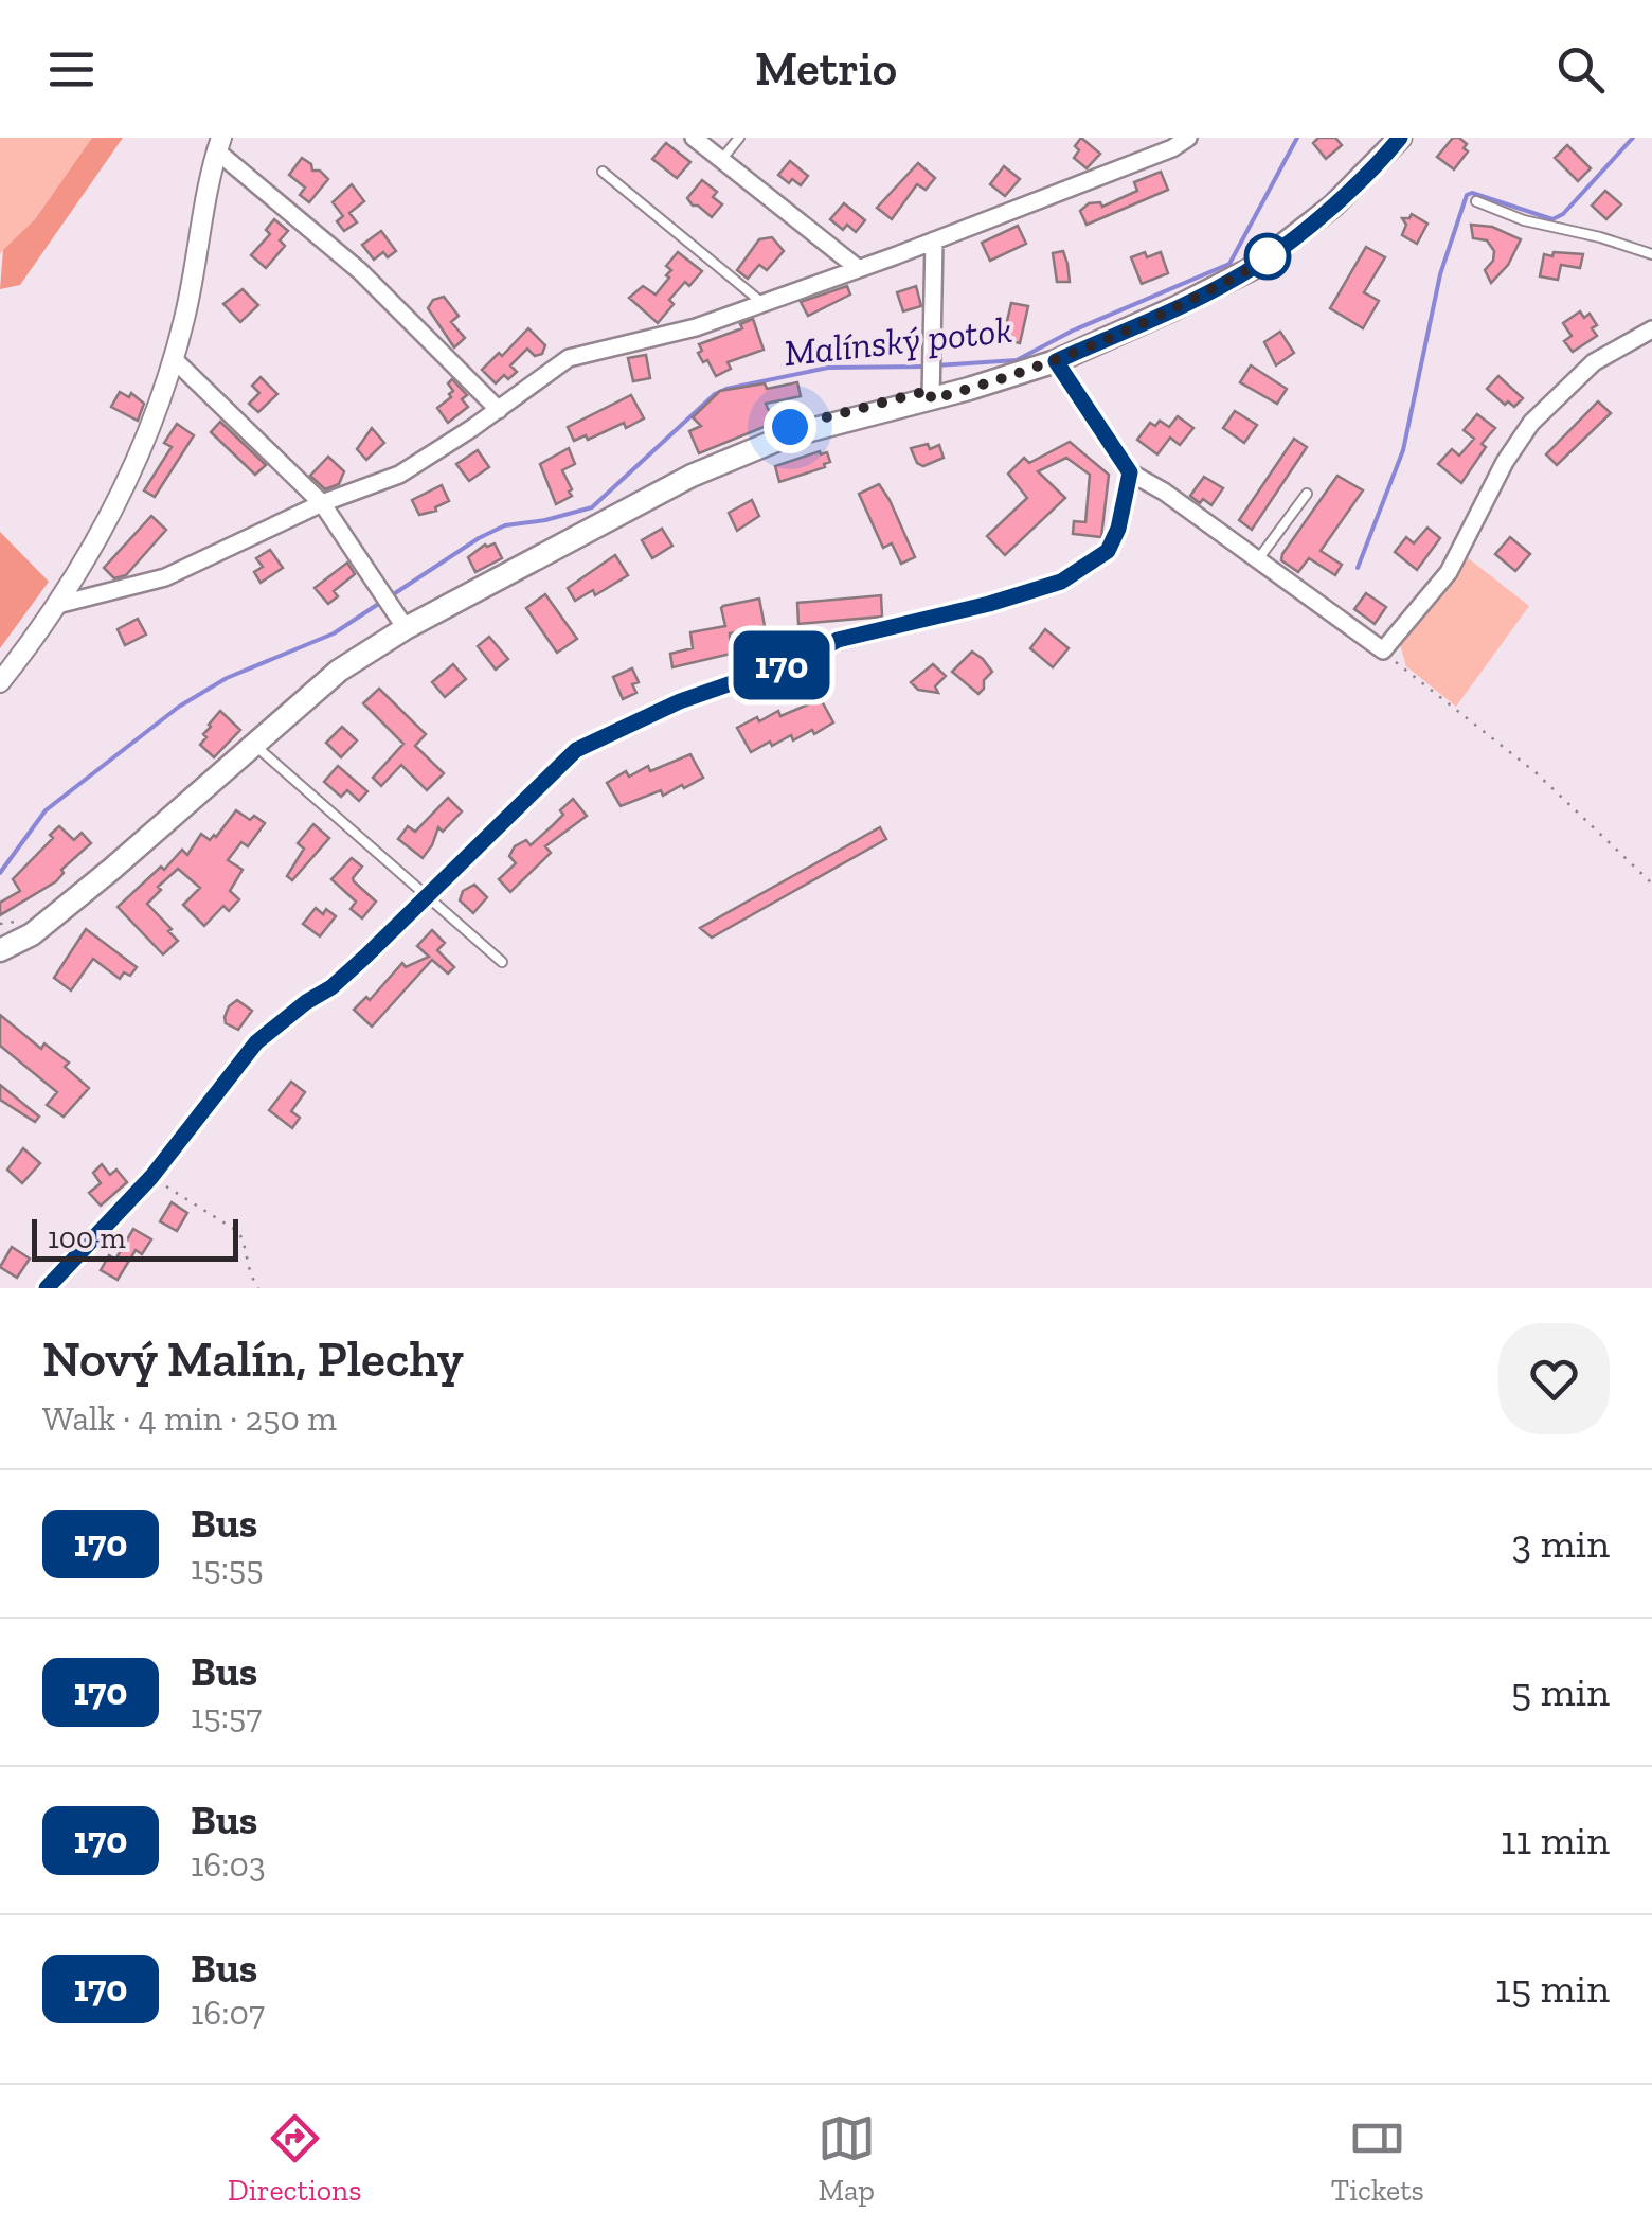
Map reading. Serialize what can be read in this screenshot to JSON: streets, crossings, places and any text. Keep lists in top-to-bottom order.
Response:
{
  "water": ["Malínský potok"],
  "lines": ["bus line 170"],
  "scale_bar": "100 m",
  "page": {
    "header": "Metrio",
    "on_map": "170",
    "scale": "100 m",
    "heading": ["Nový Malín, Plechy", "Walk · 4 min · 250 m"],
    "list": [
      {
        "mark": "170",
        "name": "Bus",
        "note": "15:55",
        "value": "3 min"
      },
      {
        "mark": "170",
        "name": "Bus",
        "note": "15:57",
        "value": "5 min"
      },
      {
        "mark": "170",
        "name": "Bus",
        "note": "16:03",
        "value": "11 min"
      },
      {
        "mark": "170",
        "name": "Bus",
        "note": "16:07",
        "value": "15 min"
      }
    ],
    "tabs": ["Directions", "Map", "Tickets"]
  }
}
